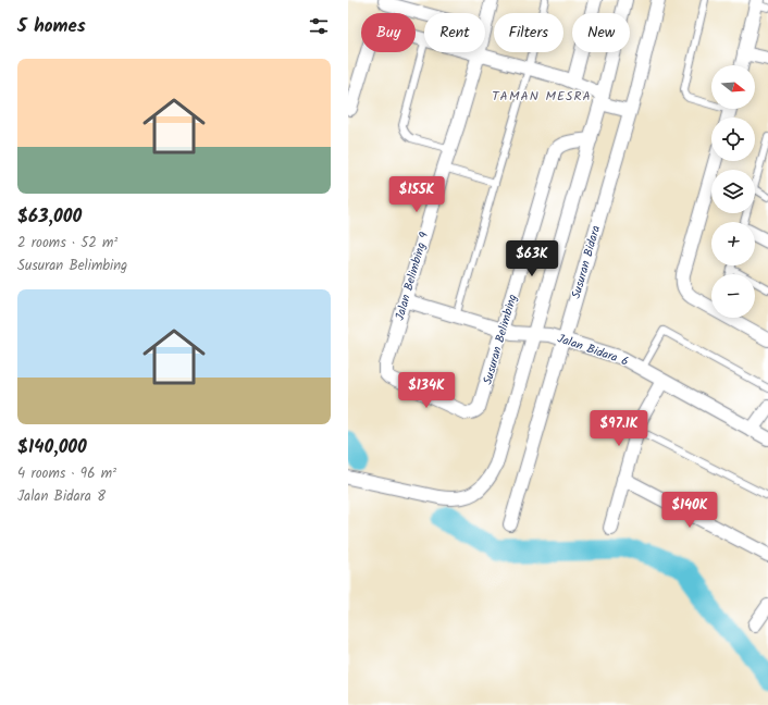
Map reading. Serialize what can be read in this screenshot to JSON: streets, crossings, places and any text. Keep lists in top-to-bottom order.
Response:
{
  "streets": {
    "street": [
      "Susuran Bidara",
      "Jalan Belimbing 9",
      "Susuran Belimbing",
      "Jalan Bidara 6"
    ]
  },
  "crossings": [
    ["Susuran Bidara", "Jalan Bidara 6"],
    ["Jalan Belimbing 9", "Susuran Belimbing"],
    ["Jalan Belimbing 9", "Jalan Bidara 6"],
    ["Susuran Belimbing", "Jalan Bidara 6"]
  ],
  "districts": ["TAMAN MESRA"],
  "north": "right",
  "page": {
    "heading": "5 homes",
    "chip": [
      "Buy",
      "Rent",
      "Filters",
      "New"
    ],
    "list": [
      {
        "name": "$63,000",
        "note": "2 rooms · 52 m² · Susuran Belimbing"
      },
      {
        "name": "$140,000",
        "note": "4 rooms · 96 m² · Jalan Bidara 8"
      }
    ],
    "map_buttons": ["+", "−"],
    "price": [
      "$155K",
      "$63K",
      "$134K",
      "$97.1K",
      "$140K"
    ]
  }
}
